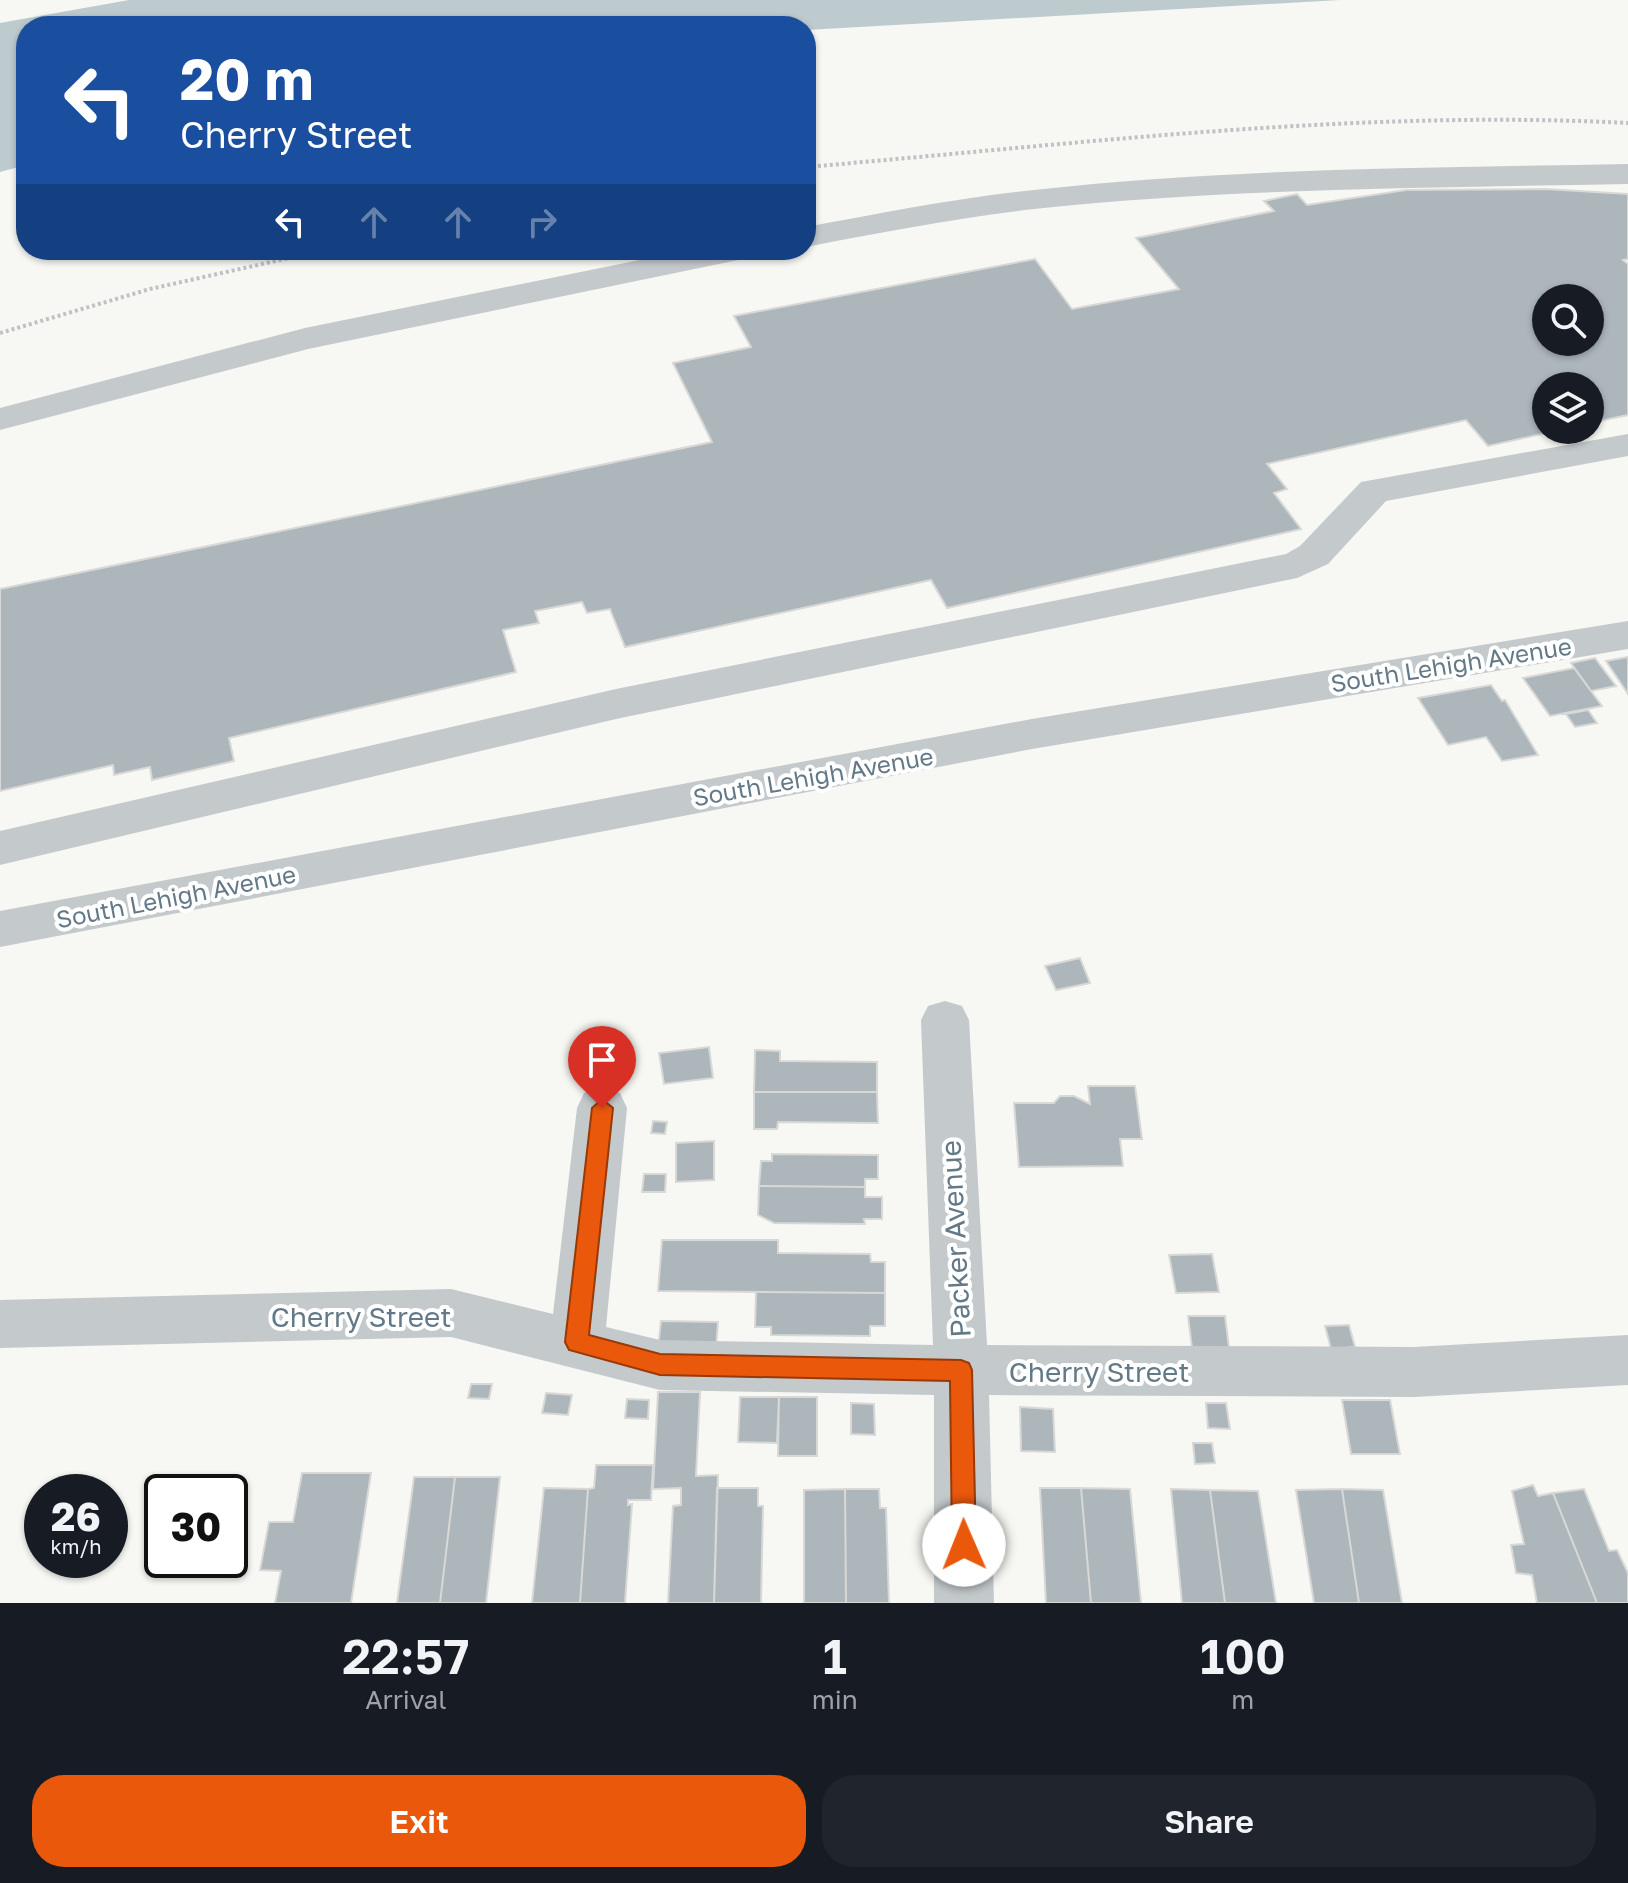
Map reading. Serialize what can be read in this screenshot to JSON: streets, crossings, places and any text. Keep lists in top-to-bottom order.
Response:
{
  "streets": {
    "street": ["South Lehigh Avenue", "Packer Avenue", "Cherry Street"]
  },
  "crossings": [
    ["Packer Avenue", "Cherry Street"]
  ],
  "page": {
    "turn": ["20 m", "Cherry Street"],
    "speed": "26 km/h",
    "limit": "30",
    "eta": [
      "22:57",
      "Arrival",
      "1",
      "min",
      "100",
      "m"
    ],
    "buttons": ["Exit", "Share"]
  }
}
